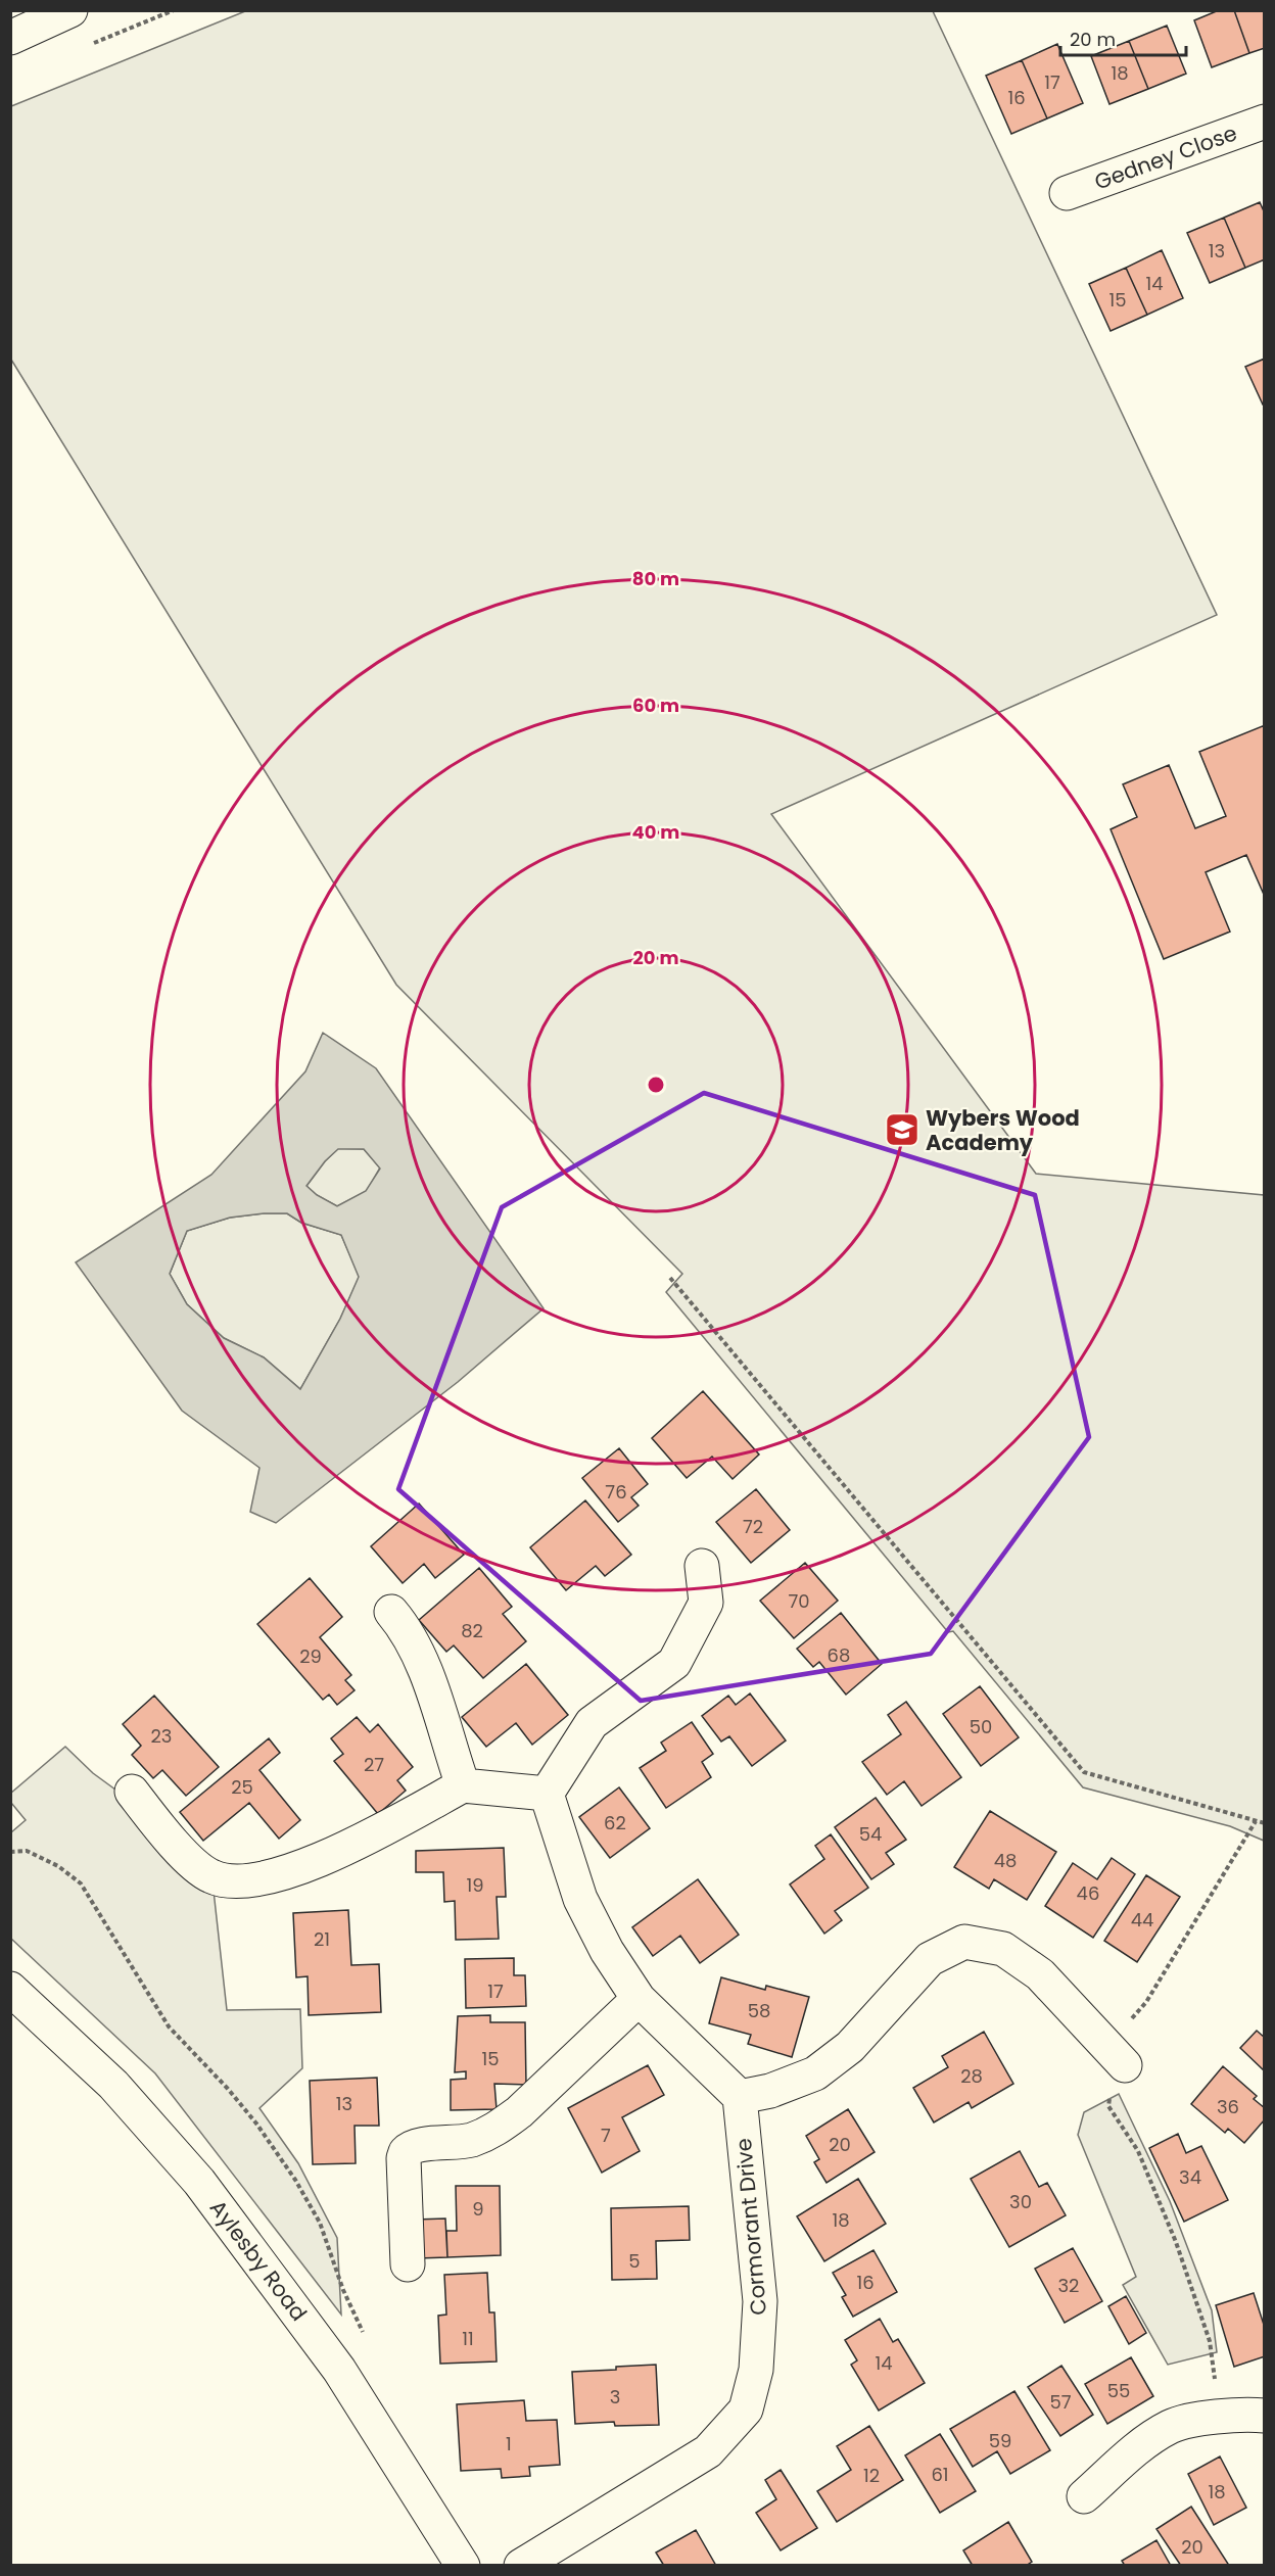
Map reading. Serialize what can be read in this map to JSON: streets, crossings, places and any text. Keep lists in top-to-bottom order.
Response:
{
  "streets": {
    "street": ["Gedney Close", "Cormorant Drive", "Aylesby Road"]
  },
  "places": {
    "school or university": ["Wybers Wood Academy"]
  },
  "house_numbers": [
    "18",
    "17",
    "16",
    "13",
    "14",
    "15",
    "76",
    "72",
    "70",
    "82",
    "68",
    "29",
    "50",
    "23",
    "27",
    "25",
    "62",
    "54",
    "48",
    "19",
    "46",
    "44",
    "21",
    "17",
    "58",
    "15",
    "28",
    "13",
    "36",
    "7",
    "20",
    "34",
    "30",
    "9",
    "18",
    "5",
    "16",
    "32",
    "11",
    "14",
    "55",
    "3",
    "57",
    "59",
    "1",
    "61",
    "12",
    "18",
    "20"
  ],
  "scale_bar": "20 m",
  "rings": [
    "80 m",
    "60 m",
    "40 m",
    "20 m"
  ]
}
